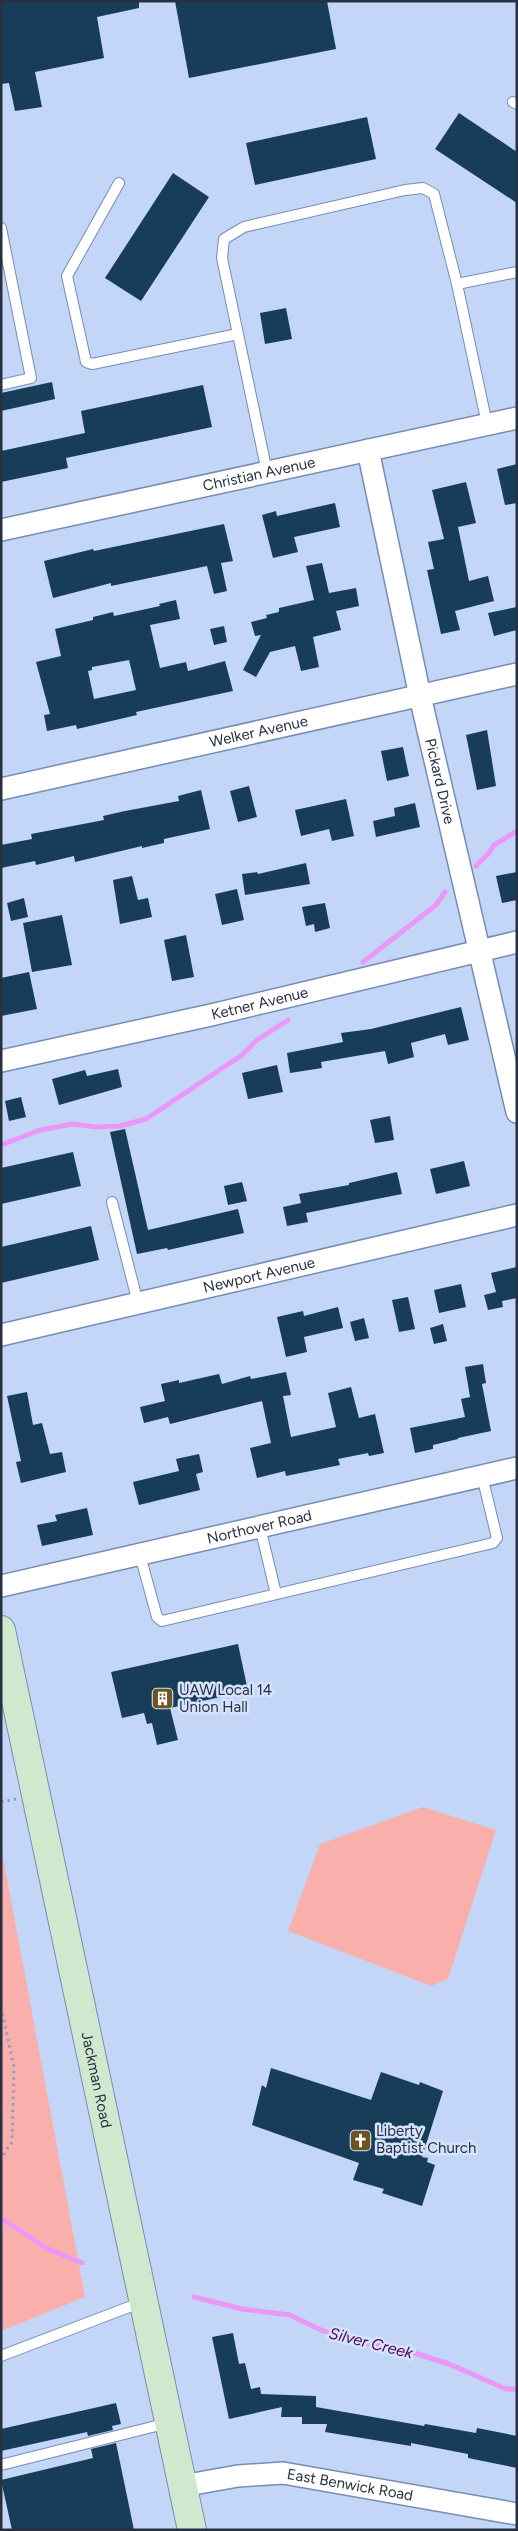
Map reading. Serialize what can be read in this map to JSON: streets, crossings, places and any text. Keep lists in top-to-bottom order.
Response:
{
  "streets": {
    "main road": ["Jackman Road"],
    "street": [
      "Christian Avenue",
      "Welker Avenue",
      "Pickard Drive",
      "Ketner Avenue",
      "Newport Avenue",
      "Northover Road",
      "East Benwick Road"
    ]
  },
  "crossings": [
    ["Christian Avenue", "Pickard Drive"],
    ["Welker Avenue", "Pickard Drive"],
    ["Pickard Drive", "Ketner Avenue"],
    ["Jackman Road", "East Benwick Road"]
  ],
  "water": ["Silver Creek"],
  "places": {
    "building": ["UAW Local 14 Union Hall"],
    "church": ["Liberty Baptist Church"]
  }
}
